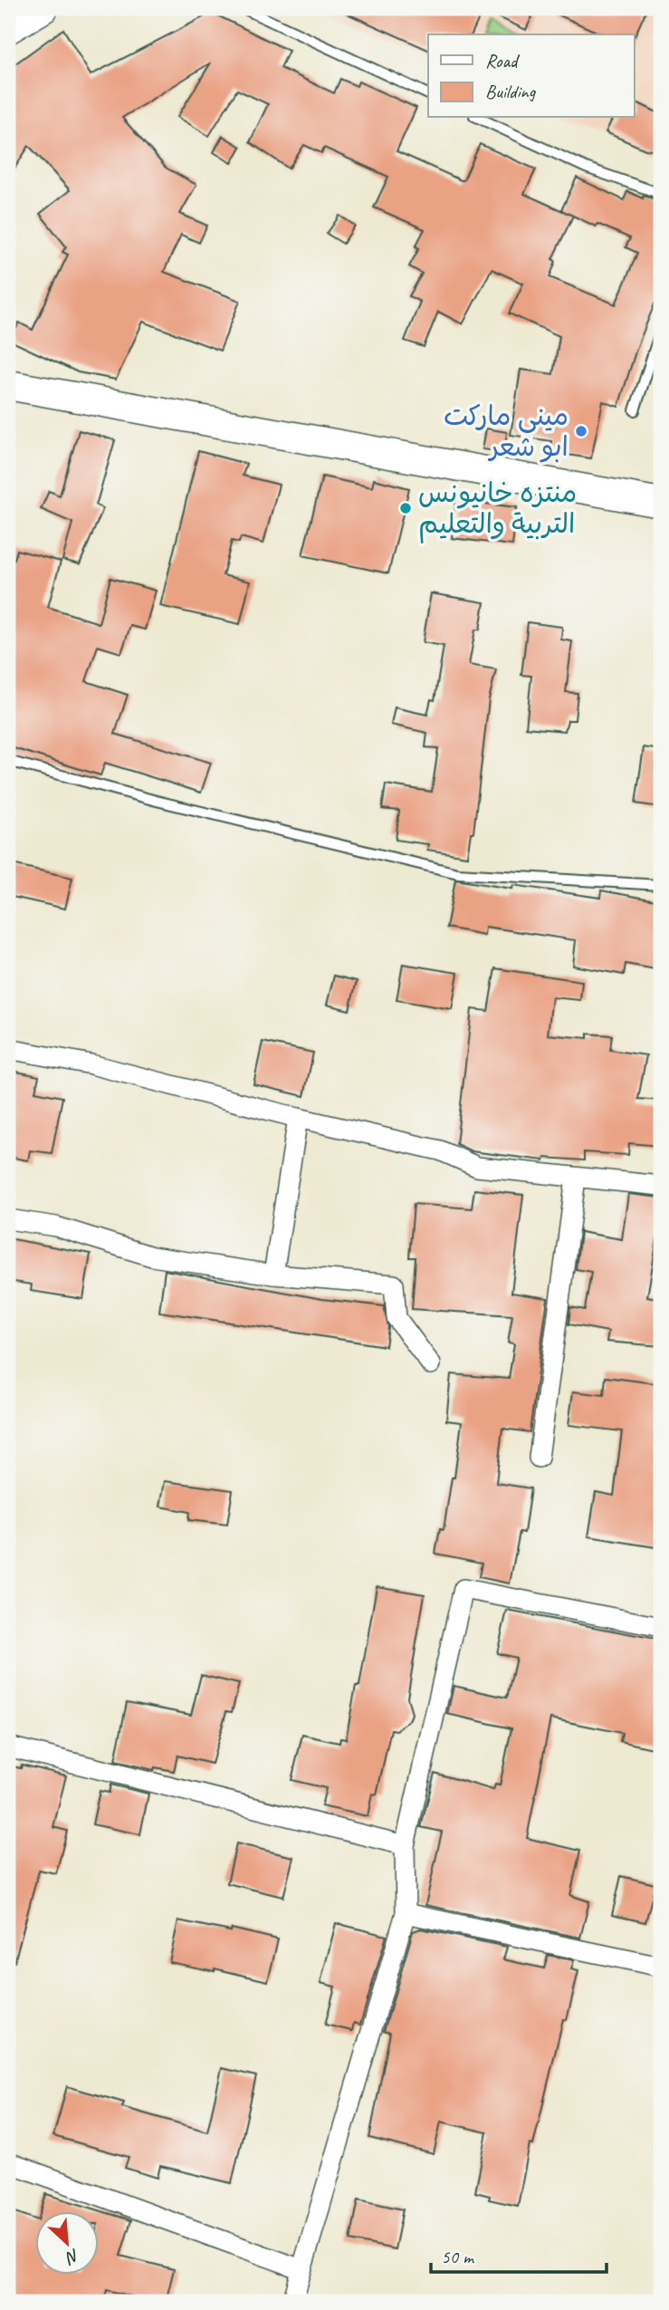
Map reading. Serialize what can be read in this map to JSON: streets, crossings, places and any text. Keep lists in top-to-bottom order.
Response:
{
  "places": ["ميني ماركت ابو شعر", "منتزه خانيونس التربية والتعليم"],
  "legend": ["Road", "Building"],
  "scale_bar": "50 m",
  "north": "bottom right"
}
